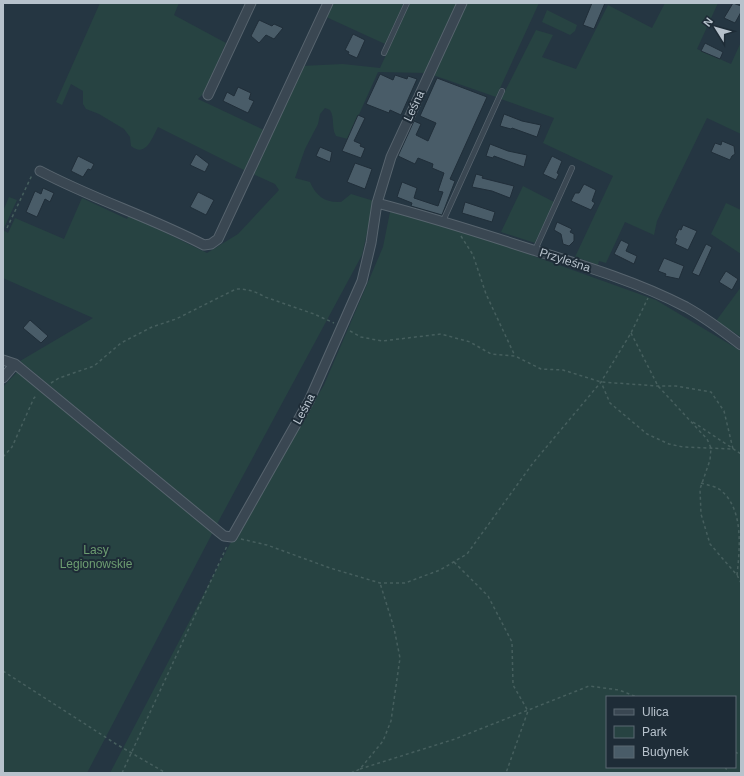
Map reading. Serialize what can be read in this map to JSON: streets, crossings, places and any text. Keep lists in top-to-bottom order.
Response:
{
  "streets": {
    "street": ["Leśna", "Przyleśna"]
  },
  "crossings": [
    ["Leśna", "Przyleśna"]
  ],
  "parks": ["Lasy Legionowskie"],
  "legend": ["Ulica", "Park", "Budynek"],
  "north": "top left"
}
